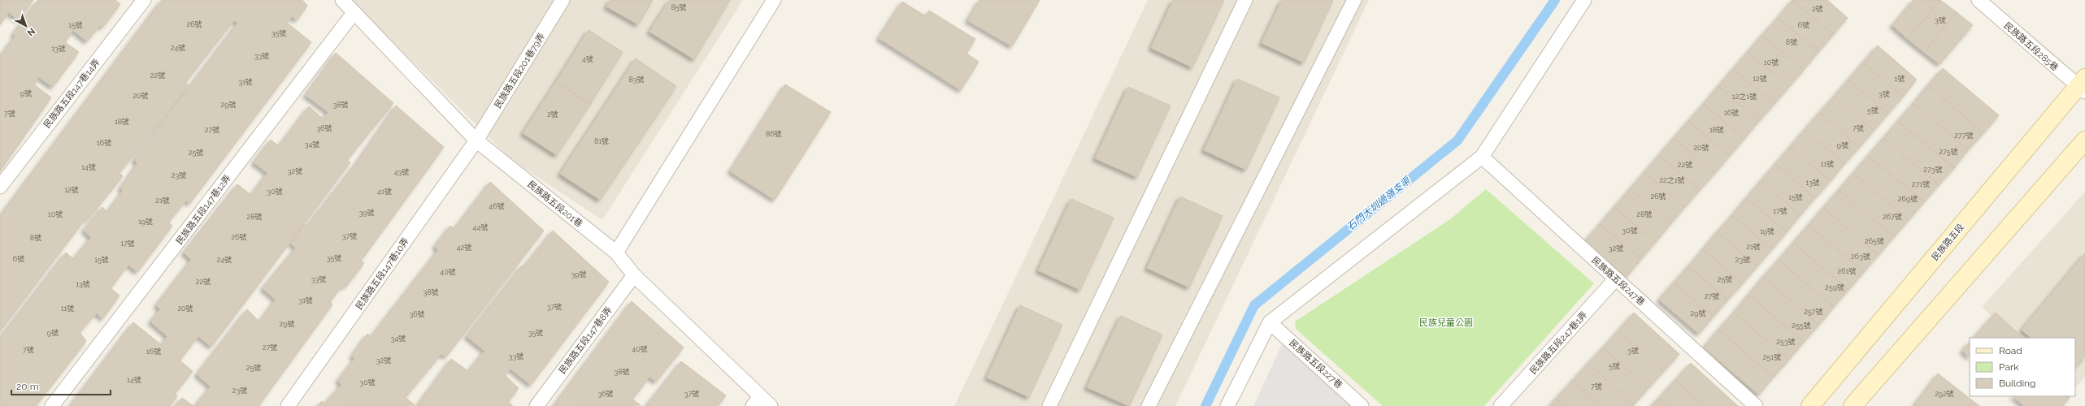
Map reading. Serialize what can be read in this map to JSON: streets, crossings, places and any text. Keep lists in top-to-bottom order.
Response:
{
  "streets": {
    "main road": ["民族路五段"],
    "lane": [
      "民族路五段285巷",
      "民族路五段201巷79弄",
      "民族路五段147巷14弄",
      "民族路五段201巷",
      "民族路五段147巷12弄",
      "民族路五段147巷10弄",
      "民族路五段247巷",
      "民族路五段147巷8弄",
      "民族路五段247巷1弄",
      "民族路五段227巷"
    ]
  },
  "crossings": [
    ["民族路五段285巷", "民族路五段"],
    ["民族路五段201巷79弄", "民族路五段201巷"],
    ["民族路五段201巷79弄", "民族路五段147巷10弄"],
    ["民族路五段201巷", "民族路五段147巷12弄"],
    ["民族路五段201巷", "民族路五段147巷10弄"],
    ["民族路五段201巷", "民族路五段147巷8弄"],
    ["民族路五段247巷", "民族路五段247巷1弄"]
  ],
  "water": ["石門大圳過嶺支渠"],
  "parks": ["民族兒童公園"],
  "house_numbers": [
    "85號",
    "2號",
    "3號",
    "26號",
    "15號",
    "6號",
    "35號",
    "8號",
    "24號",
    "13號",
    "33號",
    "4號",
    "10號",
    "22號",
    "12號",
    "1號",
    "83號",
    "31號",
    "9號",
    "3號",
    "20號",
    "12之1號",
    "29號",
    "38號",
    "5號",
    "16號",
    "7號",
    "2號",
    "18號",
    "36號",
    "7號",
    "27號",
    "18號",
    "86號",
    "277號",
    "81號",
    "16號",
    "34號",
    "9號",
    "20號",
    "275號",
    "25號",
    "11號",
    "22號",
    "14號",
    "273號",
    "32號",
    "43號",
    "23號",
    "22之1號",
    "13號",
    "271號",
    "12號",
    "30號",
    "41號",
    "26號",
    "15號",
    "269號",
    "21號",
    "46號",
    "17號",
    "39號",
    "10號",
    "28號",
    "28號",
    "267號",
    "19號",
    "44號",
    "30號",
    "19號",
    "37號",
    "26號",
    "8號",
    "265號",
    "17號",
    "21號",
    "42號",
    "32號",
    "263號",
    "35號",
    "6號",
    "15號",
    "24號",
    "23號",
    "261號",
    "40號",
    "39號",
    "33號",
    "25號",
    "22號",
    "13號",
    "259號",
    "38號",
    "27號",
    "31號",
    "37號",
    "11號",
    "20號",
    "257號",
    "29號",
    "36號",
    "29號",
    "255號",
    "9號",
    "35號",
    "34號",
    "253號",
    "27號",
    "40號",
    "7號",
    "3號",
    "16號",
    "33號",
    "251號",
    "32號",
    "5號",
    "25號",
    "38號",
    "14號",
    "30號",
    "7號",
    "23號",
    "36號",
    "37號",
    "292號"
  ],
  "legend": ["Road", "Park", "Building"],
  "scale_bar": "20 m",
  "north": "bottom right"
}
